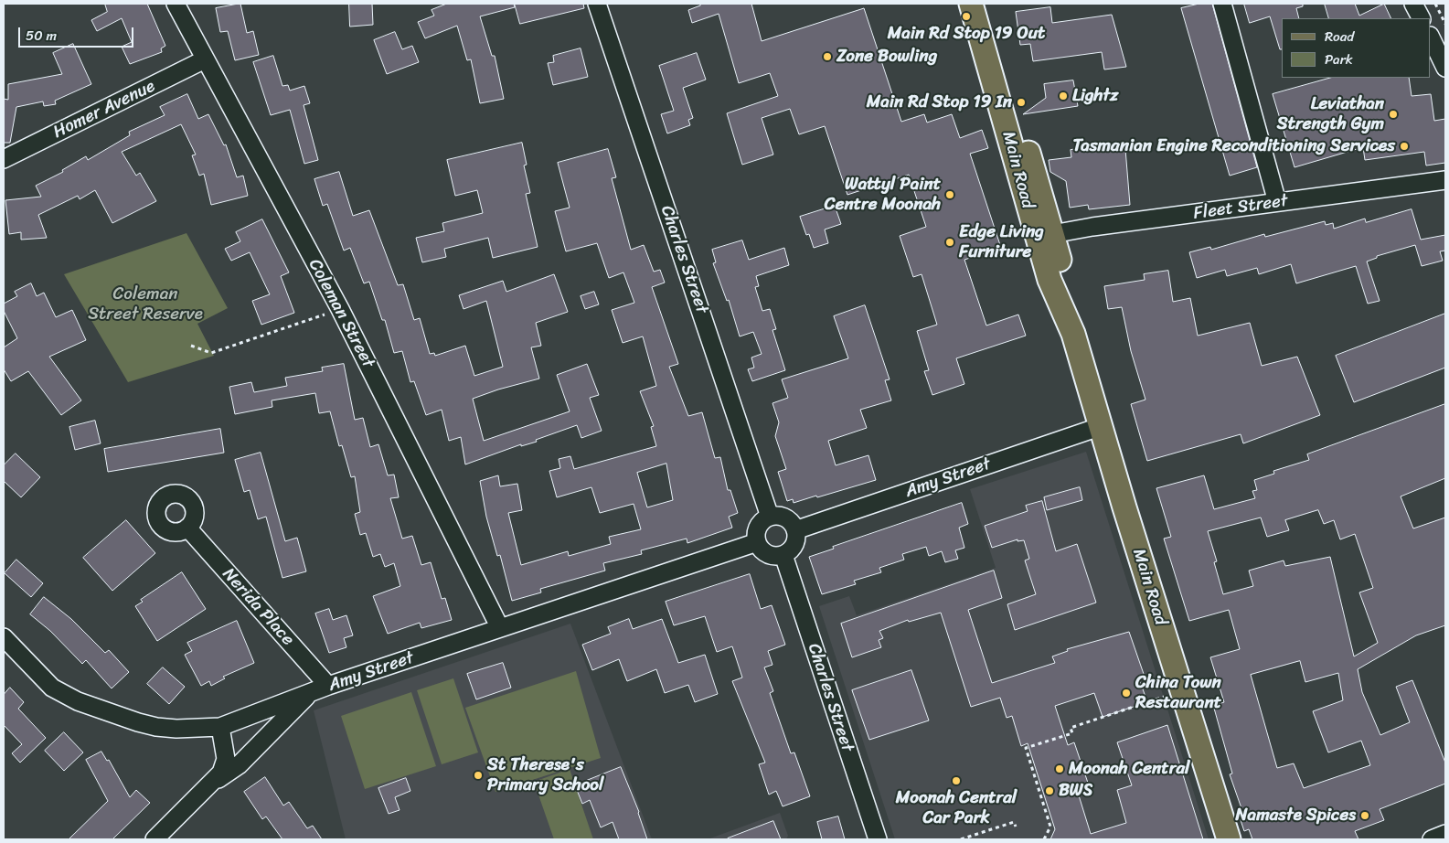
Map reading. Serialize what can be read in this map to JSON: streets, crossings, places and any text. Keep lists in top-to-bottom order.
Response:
{
  "streets": {
    "main road": ["Main Road"],
    "street": [
      "Homer Avenue",
      "Fleet Street",
      "Charles Street",
      "Coleman Street",
      "Amy Street",
      "Nerida Place"
    ]
  },
  "crossings": [
    ["Homer Avenue", "Coleman Street"],
    ["Main Road", "Fleet Street"],
    ["Main Road", "Amy Street"],
    ["Charles Street", "Amy Street"],
    ["Coleman Street", "Amy Street"],
    ["Amy Street", "Nerida Place"]
  ],
  "parks": ["Coleman Street Reserve"],
  "places": [
    "Main Rd Stop 19 Out",
    "Zone Bowling",
    "Lightz",
    "Main Rd Stop 19 In",
    "Leviathan Strength Gym",
    "Tasmanian Engine Reconditioning Services",
    "Wattyl Paint Centre Moonah",
    "Edge Living Furniture",
    "China Town Restaurant",
    "Moonah Central",
    "St Therese's Primary School",
    "Moonah Central Car Park",
    "BWS",
    "Namaste Spices"
  ],
  "legend": ["Road", "Park"],
  "scale_bar": "50 m"
}
